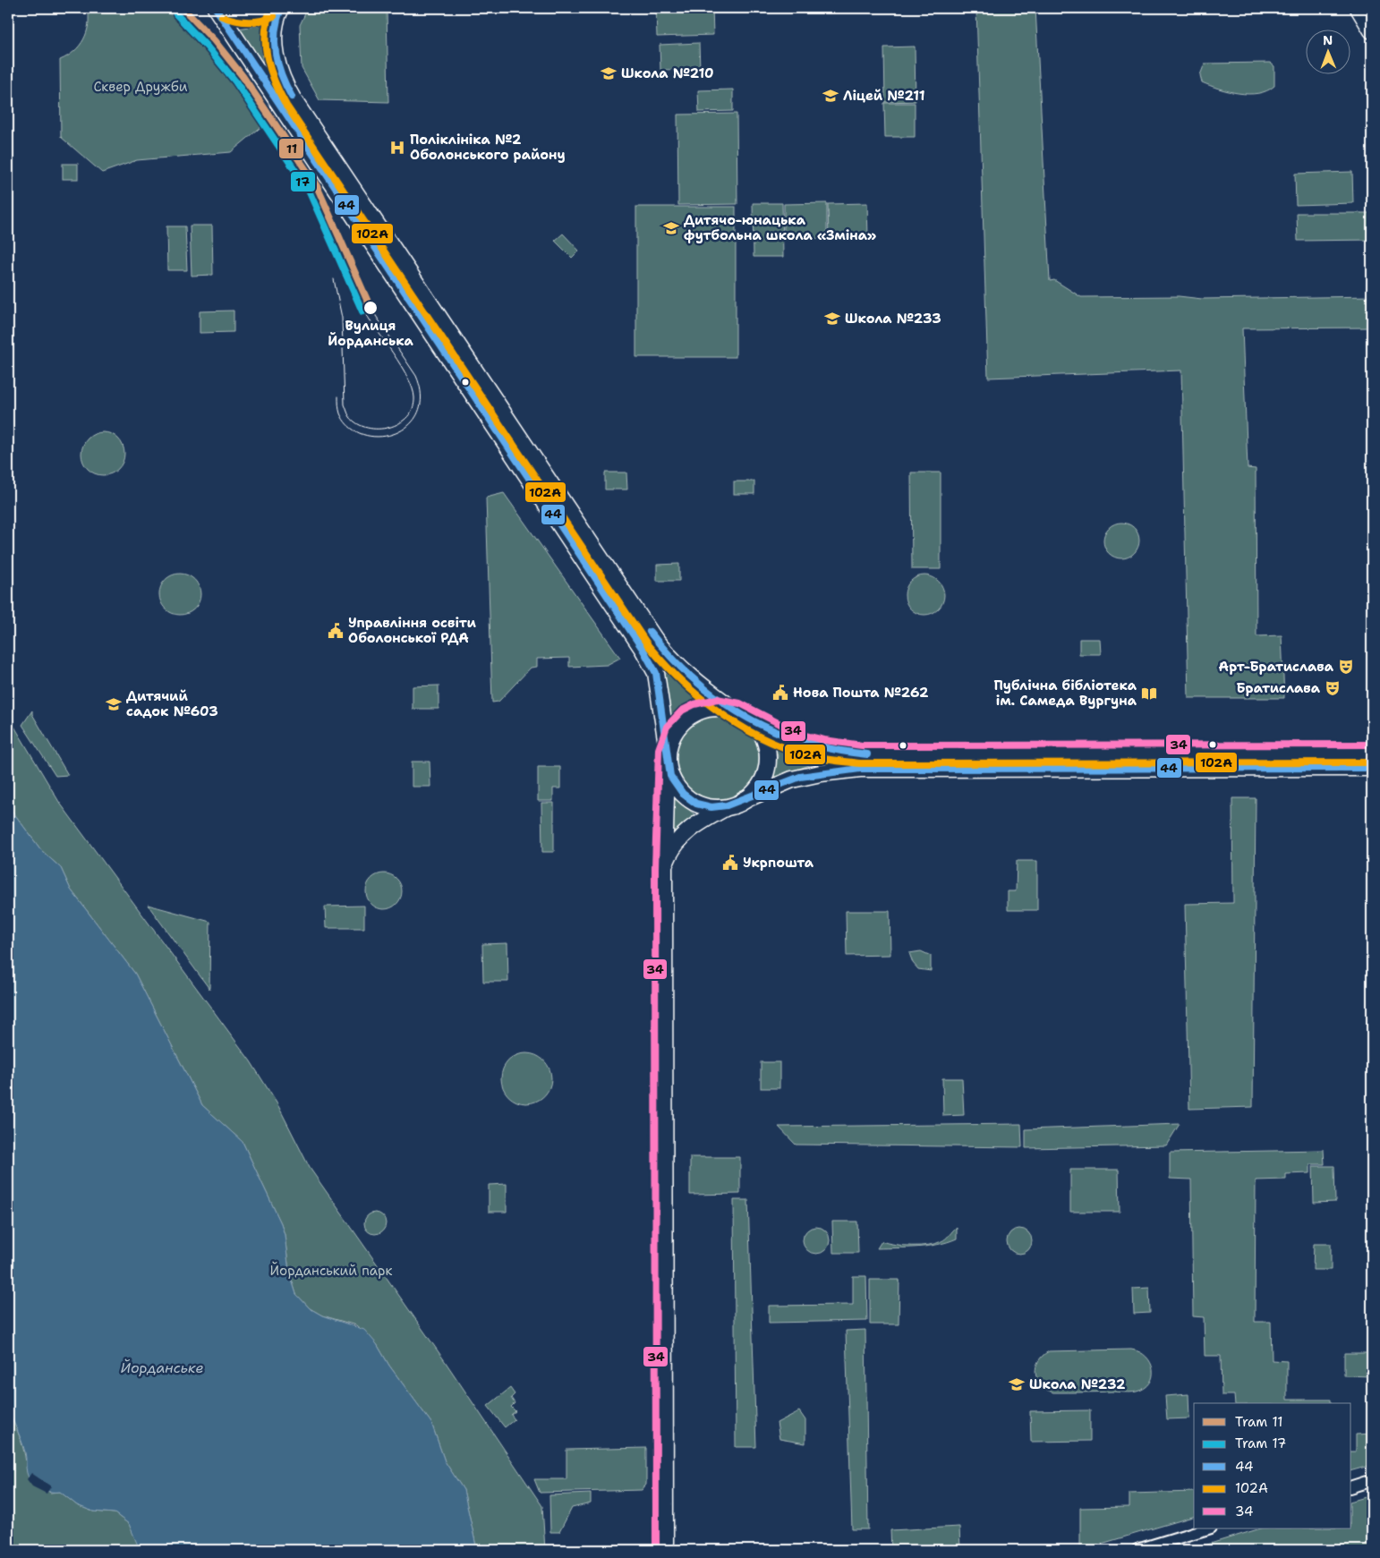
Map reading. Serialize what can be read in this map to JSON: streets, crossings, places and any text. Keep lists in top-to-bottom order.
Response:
{
  "water": ["Йорданське"],
  "parks": ["Сквер Дружби", "Йорданський парк"],
  "places": {
    "school or university": [
      "Школа №210",
      "Ліцей №211",
      "Дитячо-юнацька футбольна школа «Зміна»",
      "Школа №233",
      "Дитячий садок №603",
      "Школа №232"
    ],
    "hospital": ["Поліклініка №2 Оболонського району"],
    "other": ["Вулиця Йорданська"],
    "public building": ["Управління освіти Оболонської РДА", "Нова Пошта №262", "Укрпошта"],
    "theatre": ["Арт-Братислава", "Братислава"],
    "library": ["Публічна бібліотека ім. Самеда Вургуна"]
  },
  "lines": [
    "tram line 11",
    "transit line 44",
    "transit line 102А",
    "tram line 17",
    "transit line 34"
  ],
  "legend": [
    "Tram 11",
    "Tram 17",
    "44",
    "102А",
    "34"
  ],
  "north": "top"
}
